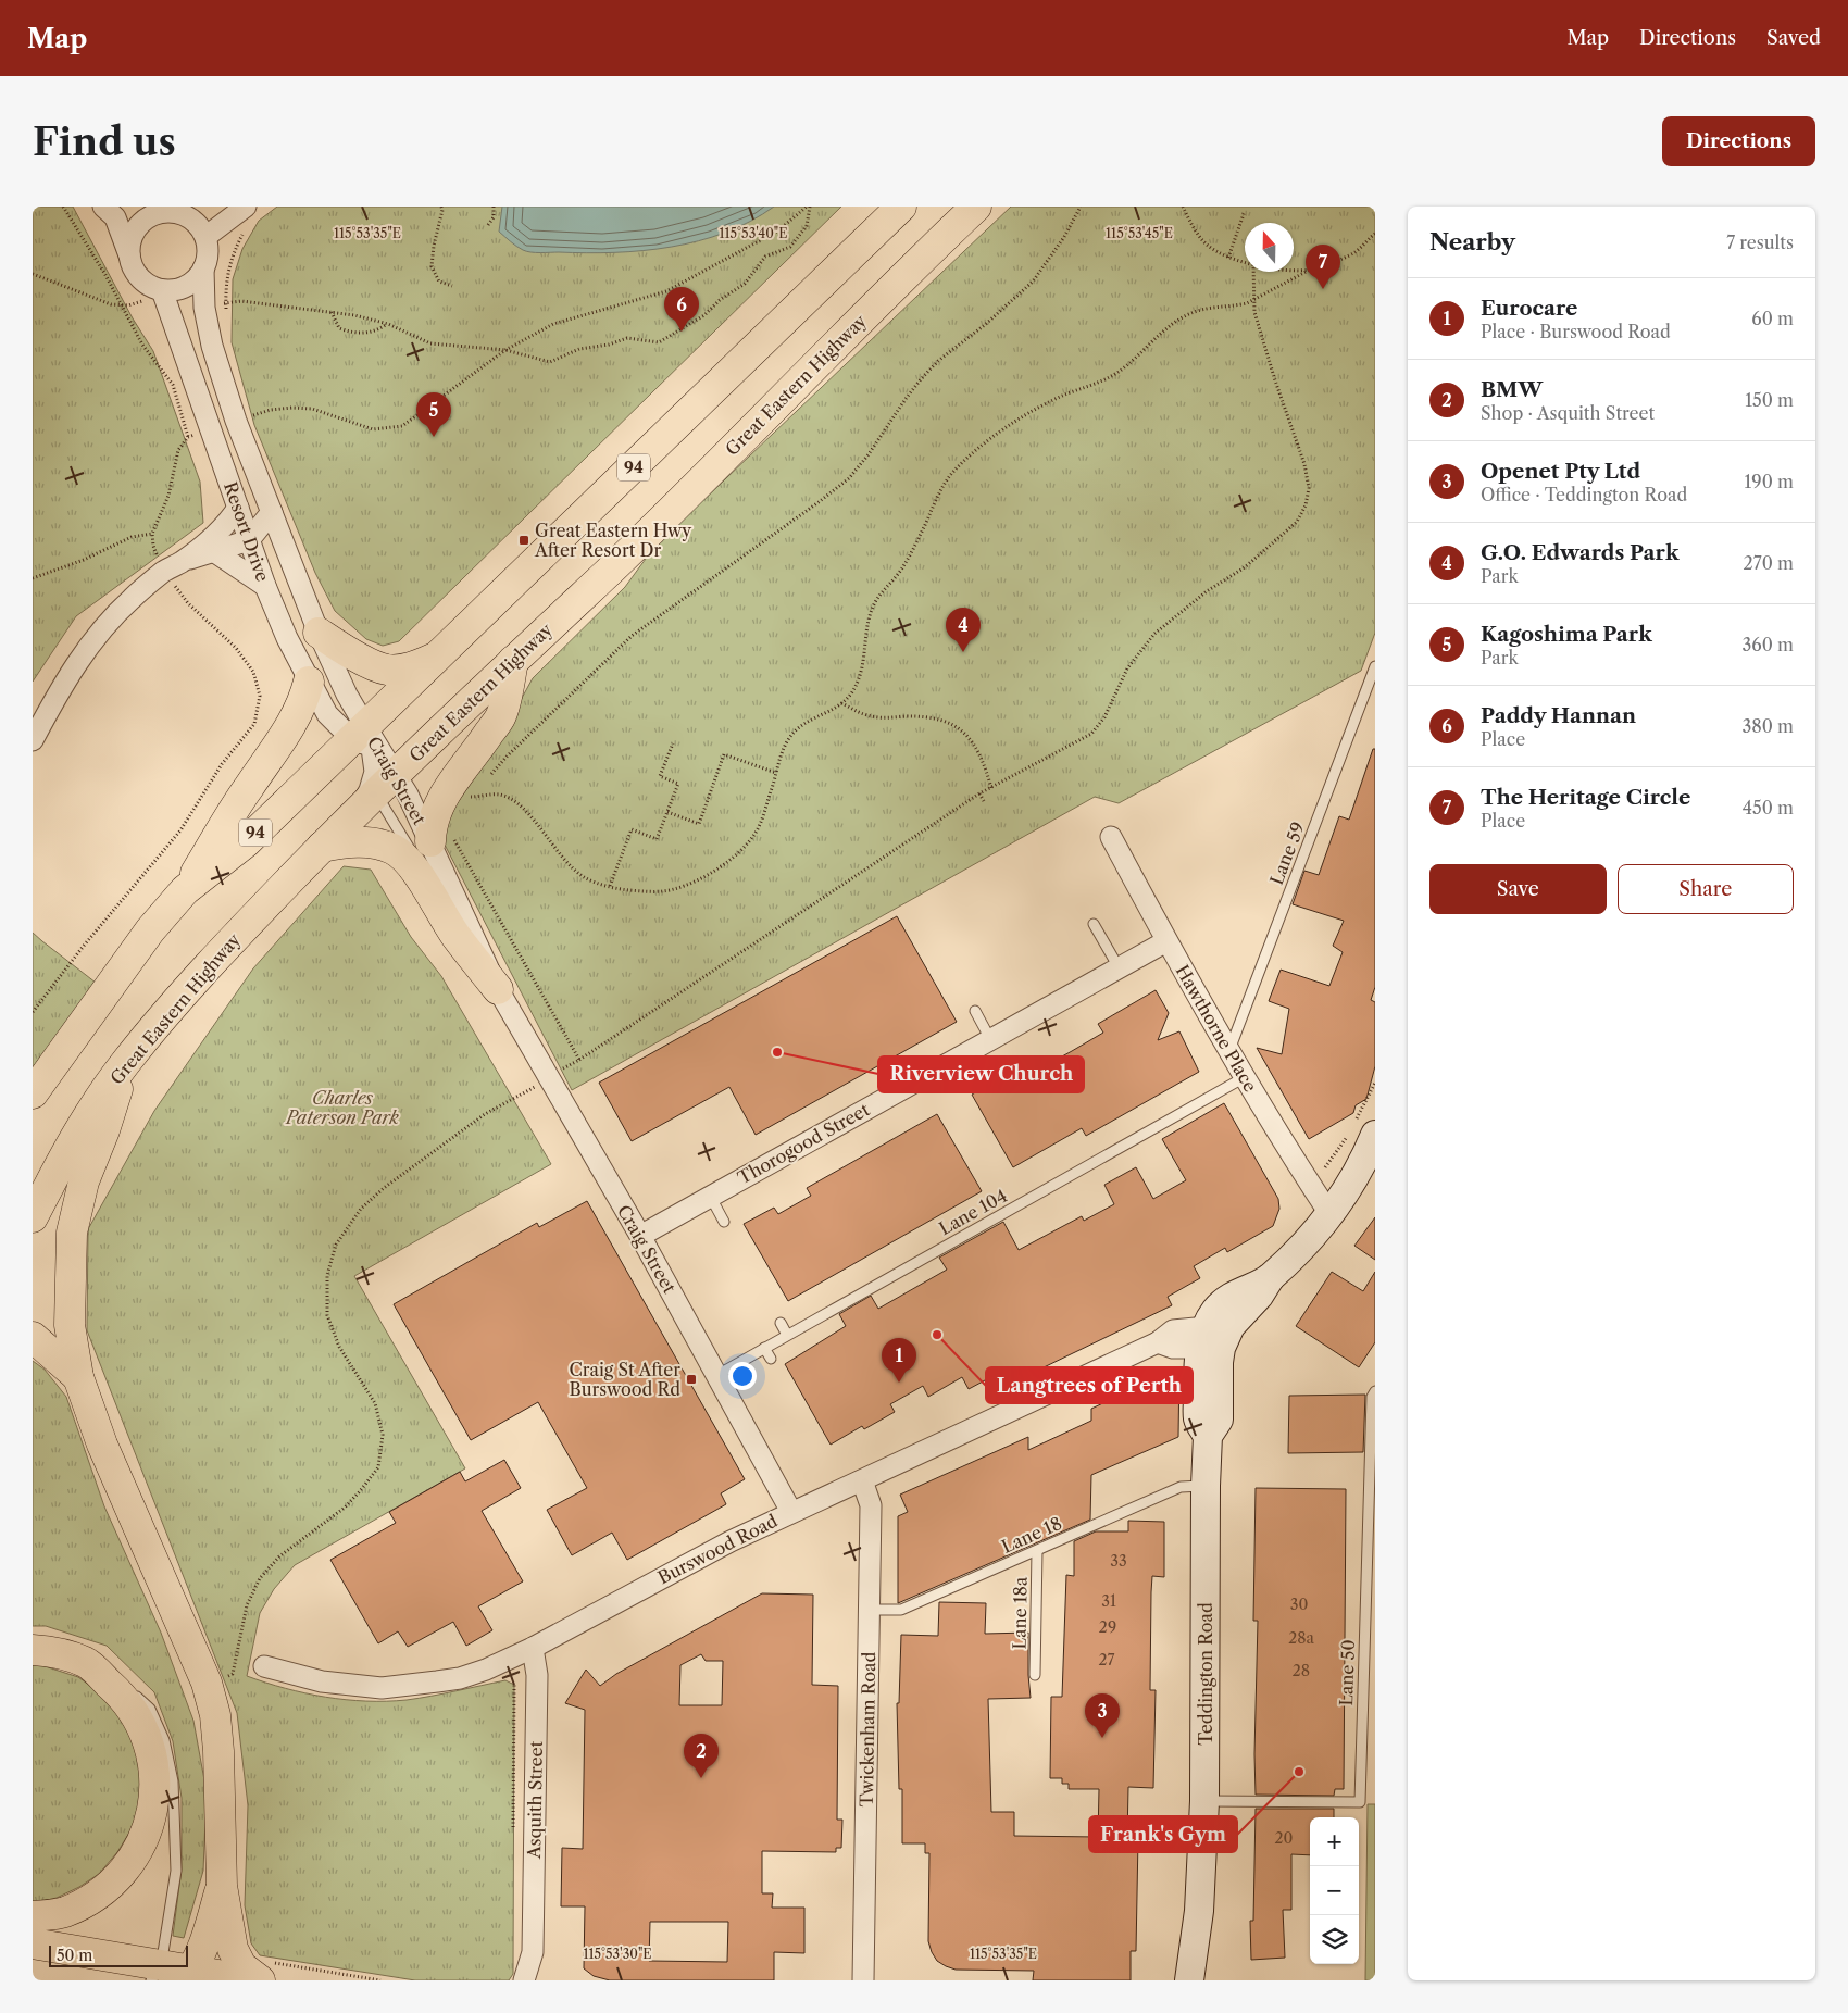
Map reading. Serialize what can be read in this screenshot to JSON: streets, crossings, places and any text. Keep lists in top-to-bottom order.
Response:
{
  "streets": {
    "highway": ["Great Eastern Highway", "94"],
    "main road": ["Teddington Road"],
    "street": [
      "Resort Drive",
      "Craig Street",
      "Hawthorne Place",
      "Thorogood Street",
      "Burswood Road",
      "Twickenham Road",
      "Asquith Street"
    ],
    "lane": [
      "Lane 59",
      "Lane 104",
      "Lane 18",
      "Lane 18a",
      "Lane 50"
    ]
  },
  "crossings": [
    ["Great Eastern Highway", "Craig Street"],
    ["94", "Resort Drive"],
    ["94", "Craig Street"],
    ["Resort Drive", "Craig Street"],
    ["Craig Street", "Thorogood Street"],
    ["Craig Street", "Lane 104"],
    ["Craig Street", "Burswood Road"],
    ["Lane 59", "Hawthorne Place"],
    ["Hawthorne Place", "Thorogood Street"],
    ["Hawthorne Place", "Lane 104"],
    ["Lane 18", "Lane 18a"],
    ["Lane 18", "Teddington Road"],
    ["Lane 18", "Twickenham Road"],
    ["Burswood Road", "Teddington Road"],
    ["Burswood Road", "Twickenham Road"],
    ["Burswood Road", "Asquith Street"],
    ["Lane 50", "Teddington Road"]
  ],
  "parks": ["Charles Paterson Park"],
  "places": {
    "transit": ["Great Eastern Hwy After Resort Dr", "Craig St After Burswood Rd"],
    "other": ["Riverview Church", "Langtrees of Perth", "Frank's Gym"]
  },
  "house_numbers": [
    "33",
    "31",
    "30",
    "29",
    "28a",
    "27",
    "28",
    "20"
  ],
  "scale_bar": "50 m",
  "north": "top",
  "page": {
    "header": "Map",
    "nav": ["Map", "Directions", "Saved"],
    "buttons": [
      "Directions",
      ["Save", "Share"]
    ],
    "title": "Find us",
    "heading": ["Nearby", "7 results"],
    "pins": [
      "7",
      "6",
      "5",
      "4",
      "1",
      "3",
      "2"
    ],
    "list": [
      {
        "mark": "1",
        "name": "Eurocare",
        "note": "Place · Burswood Road",
        "value": "60 m"
      },
      {
        "mark": "2",
        "name": "BMW",
        "note": "Shop · Asquith Street",
        "value": "150 m"
      },
      {
        "mark": "3",
        "name": "Openet Pty Ltd",
        "note": "Office · Teddington Road",
        "value": "190 m"
      },
      {
        "mark": "4",
        "name": "G.O. Edwards Park",
        "note": "Park",
        "value": "270 m"
      },
      {
        "mark": "5",
        "name": "Kagoshima Park",
        "note": "Park",
        "value": "360 m"
      },
      {
        "mark": "6",
        "name": "Paddy Hannan",
        "note": "Place",
        "value": "380 m"
      },
      {
        "mark": "7",
        "name": "The Heritage Circle",
        "note": "Place",
        "value": "450 m"
      }
    ],
    "map_buttons": ["+", "−"],
    "scale": "50 m"
  },
  "coordinates": [
    "115°53'35\"E",
    "115°53'40\"E",
    "115°53'45\"E",
    "115°53'30\"E"
  ]
}
